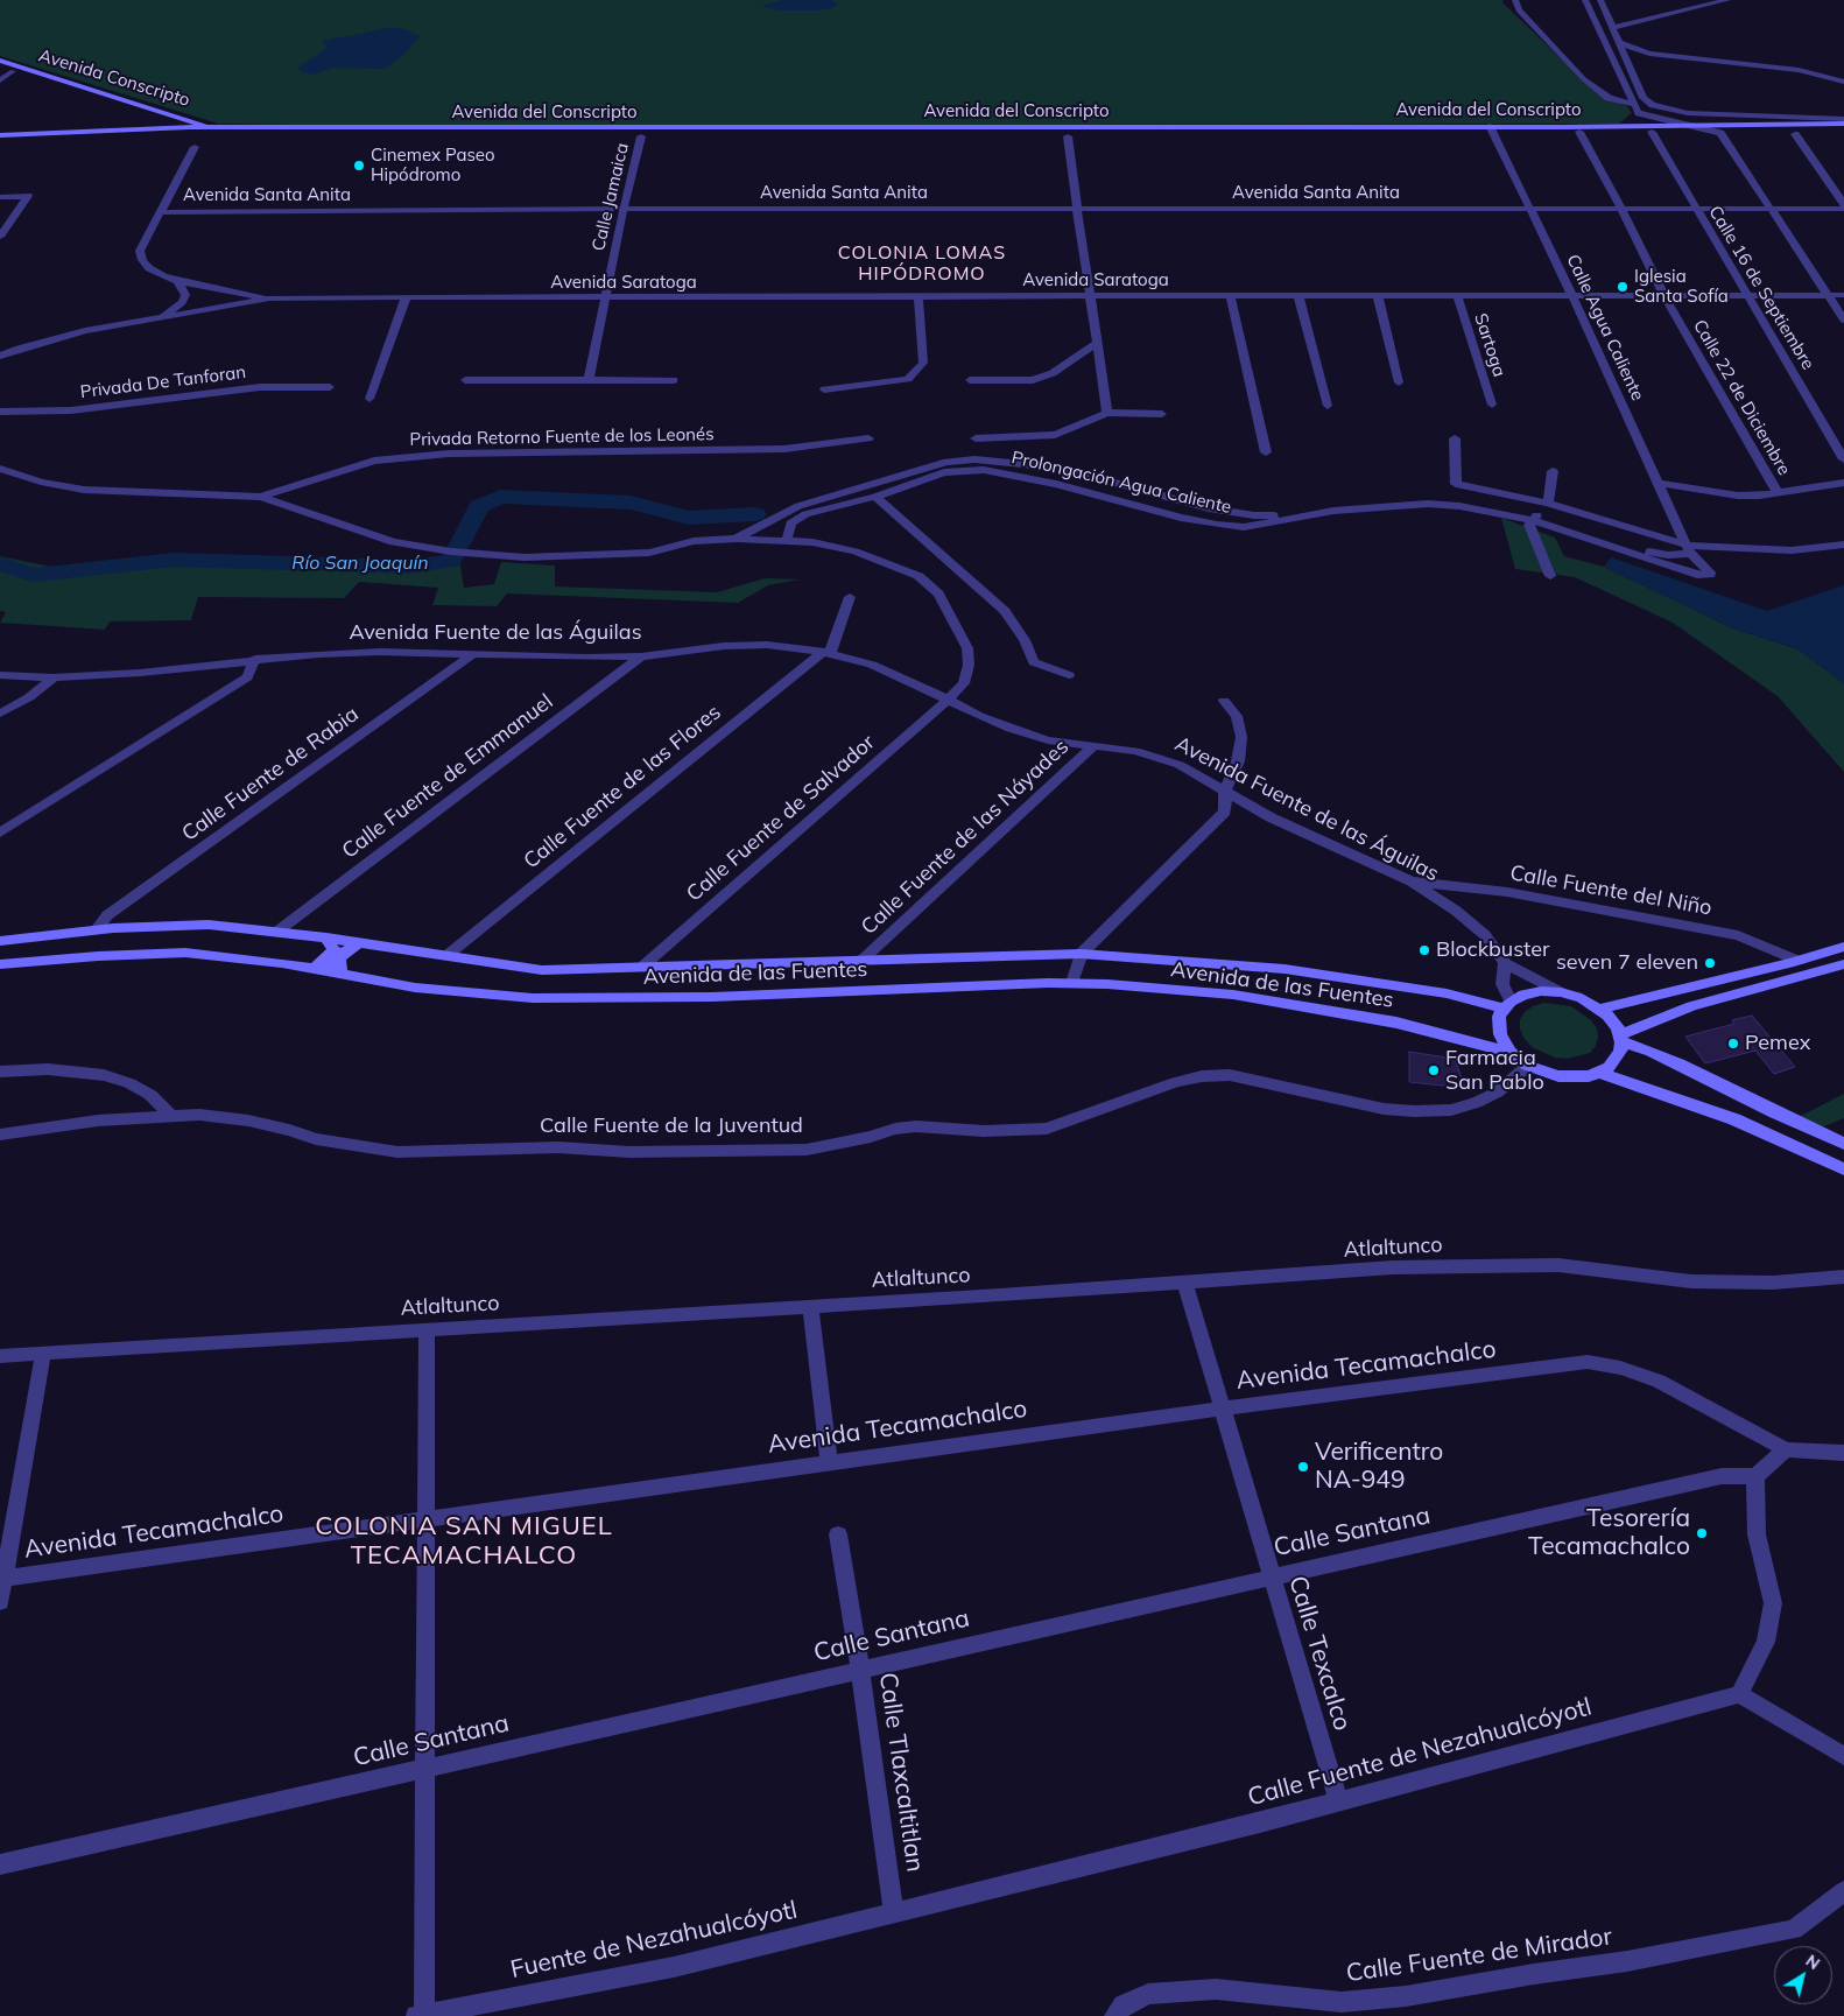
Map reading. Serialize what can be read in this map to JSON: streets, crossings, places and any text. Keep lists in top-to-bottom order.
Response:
{
  "streets": {
    "main road": ["Avenida Conscripto", "Avenida del Conscripto", "Avenida de las Fuentes"],
    "street": [
      "Avenida Santa Anita",
      "Calle Jamaica",
      "Avenida Saratoga",
      "Calle 16 de Septiembre",
      "Calle Agua Caliente",
      "Sartoga",
      "Privada De Tanforan",
      "Calle 22 de Diciembre",
      "Privada Retorno Fuente de los Leonés",
      "Prolongación Agua Caliente",
      "Avenida Fuente de las Águilas",
      "Calle Fuente de Rabia",
      "Calle Fuente de Emmanuel",
      "Calle Fuente de las Flores",
      "Calle Fuente de Salvador",
      "Calle Fuente de las Náyades",
      "Calle Fuente del Niño",
      "Calle Fuente de la Juventud",
      "Atlaltunco",
      "Avenida Tecamachalco",
      "Calle Santana",
      "Calle Texcalco",
      "Calle Fuente de Nezahualcóyotl",
      "Calle Tlaxcaltitlan",
      "Fuente de Nezahualcóyotl",
      "Calle Fuente de Mirador"
    ]
  },
  "crossings": [
    ["Avenida Conscripto", "Avenida del Conscripto"],
    ["Avenida del Conscripto", "Calle 16 de Septiembre"],
    ["Avenida del Conscripto", "Calle Agua Caliente"],
    ["Avenida del Conscripto", "Calle 22 de Diciembre"],
    ["Avenida Santa Anita", "Calle Jamaica"],
    ["Avenida Santa Anita", "Calle 16 de Septiembre"],
    ["Avenida Santa Anita", "Calle Agua Caliente"],
    ["Avenida Santa Anita", "Calle 22 de Diciembre"],
    ["Calle Jamaica", "Avenida Saratoga"],
    ["Avenida Saratoga", "Calle 16 de Septiembre"],
    ["Avenida Saratoga", "Calle Agua Caliente"],
    ["Avenida Saratoga", "Sartoga"],
    ["Avenida Saratoga", "Calle 22 de Diciembre"],
    ["Calle Agua Caliente", "Prolongación Agua Caliente"],
    ["Privada Retorno Fuente de los Leonés", "Calle Fuente de Salvador"],
    ["Prolongación Agua Caliente", "Calle Fuente de Salvador"],
    ["Avenida Fuente de las Águilas", "Calle Fuente de Rabia"],
    ["Avenida Fuente de las Águilas", "Calle Fuente de Emmanuel"],
    ["Avenida Fuente de las Águilas", "Calle Fuente de las Flores"],
    ["Avenida Fuente de las Águilas", "Calle Fuente de Salvador"],
    ["Avenida Fuente de las Águilas", "Calle Fuente de las Náyades"],
    ["Avenida Fuente de las Águilas", "Calle Fuente del Niño"],
    ["Avenida Fuente de las Águilas", "Avenida de las Fuentes"],
    ["Avenida Fuente de las Águilas", "Calle Fuente de la Juventud"],
    ["Calle Fuente de Rabia", "Avenida de las Fuentes"],
    ["Calle Fuente de Emmanuel", "Avenida de las Fuentes"],
    ["Calle Fuente de las Flores", "Avenida de las Fuentes"],
    ["Calle Fuente de Salvador", "Avenida de las Fuentes"],
    ["Calle Fuente de las Náyades", "Avenida de las Fuentes"],
    ["Avenida de las Fuentes", "Calle Fuente de la Juventud"],
    ["Atlaltunco", "Calle Texcalco"],
    ["Avenida Tecamachalco", "Calle Texcalco"],
    ["Calle Santana", "Calle Texcalco"],
    ["Calle Santana", "Calle Tlaxcaltitlan"],
    ["Calle Texcalco", "Calle Fuente de Nezahualcóyotl"],
    ["Calle Fuente de Nezahualcóyotl", "Calle Tlaxcaltitlan"],
    ["Calle Fuente de Nezahualcóyotl", "Fuente de Nezahualcóyotl"],
    ["Calle Tlaxcaltitlan", "Fuente de Nezahualcóyotl"]
  ],
  "districts": ["COLONIA LOMAS HIPÓDROMO", "COLONIA SAN MIGUEL TECAMACHALCO"],
  "water": ["Río San Joaquín"],
  "places": [
    "Cinemex Paseo Hipódromo",
    "Iglesia Santa Sofía",
    "Blockbuster",
    "seven 7 eleven",
    "Pemex",
    "Farmacia San Pablo",
    "Verificentro NA-949",
    "Tesorería Tecamachalco"
  ],
  "north": "top right"
}
